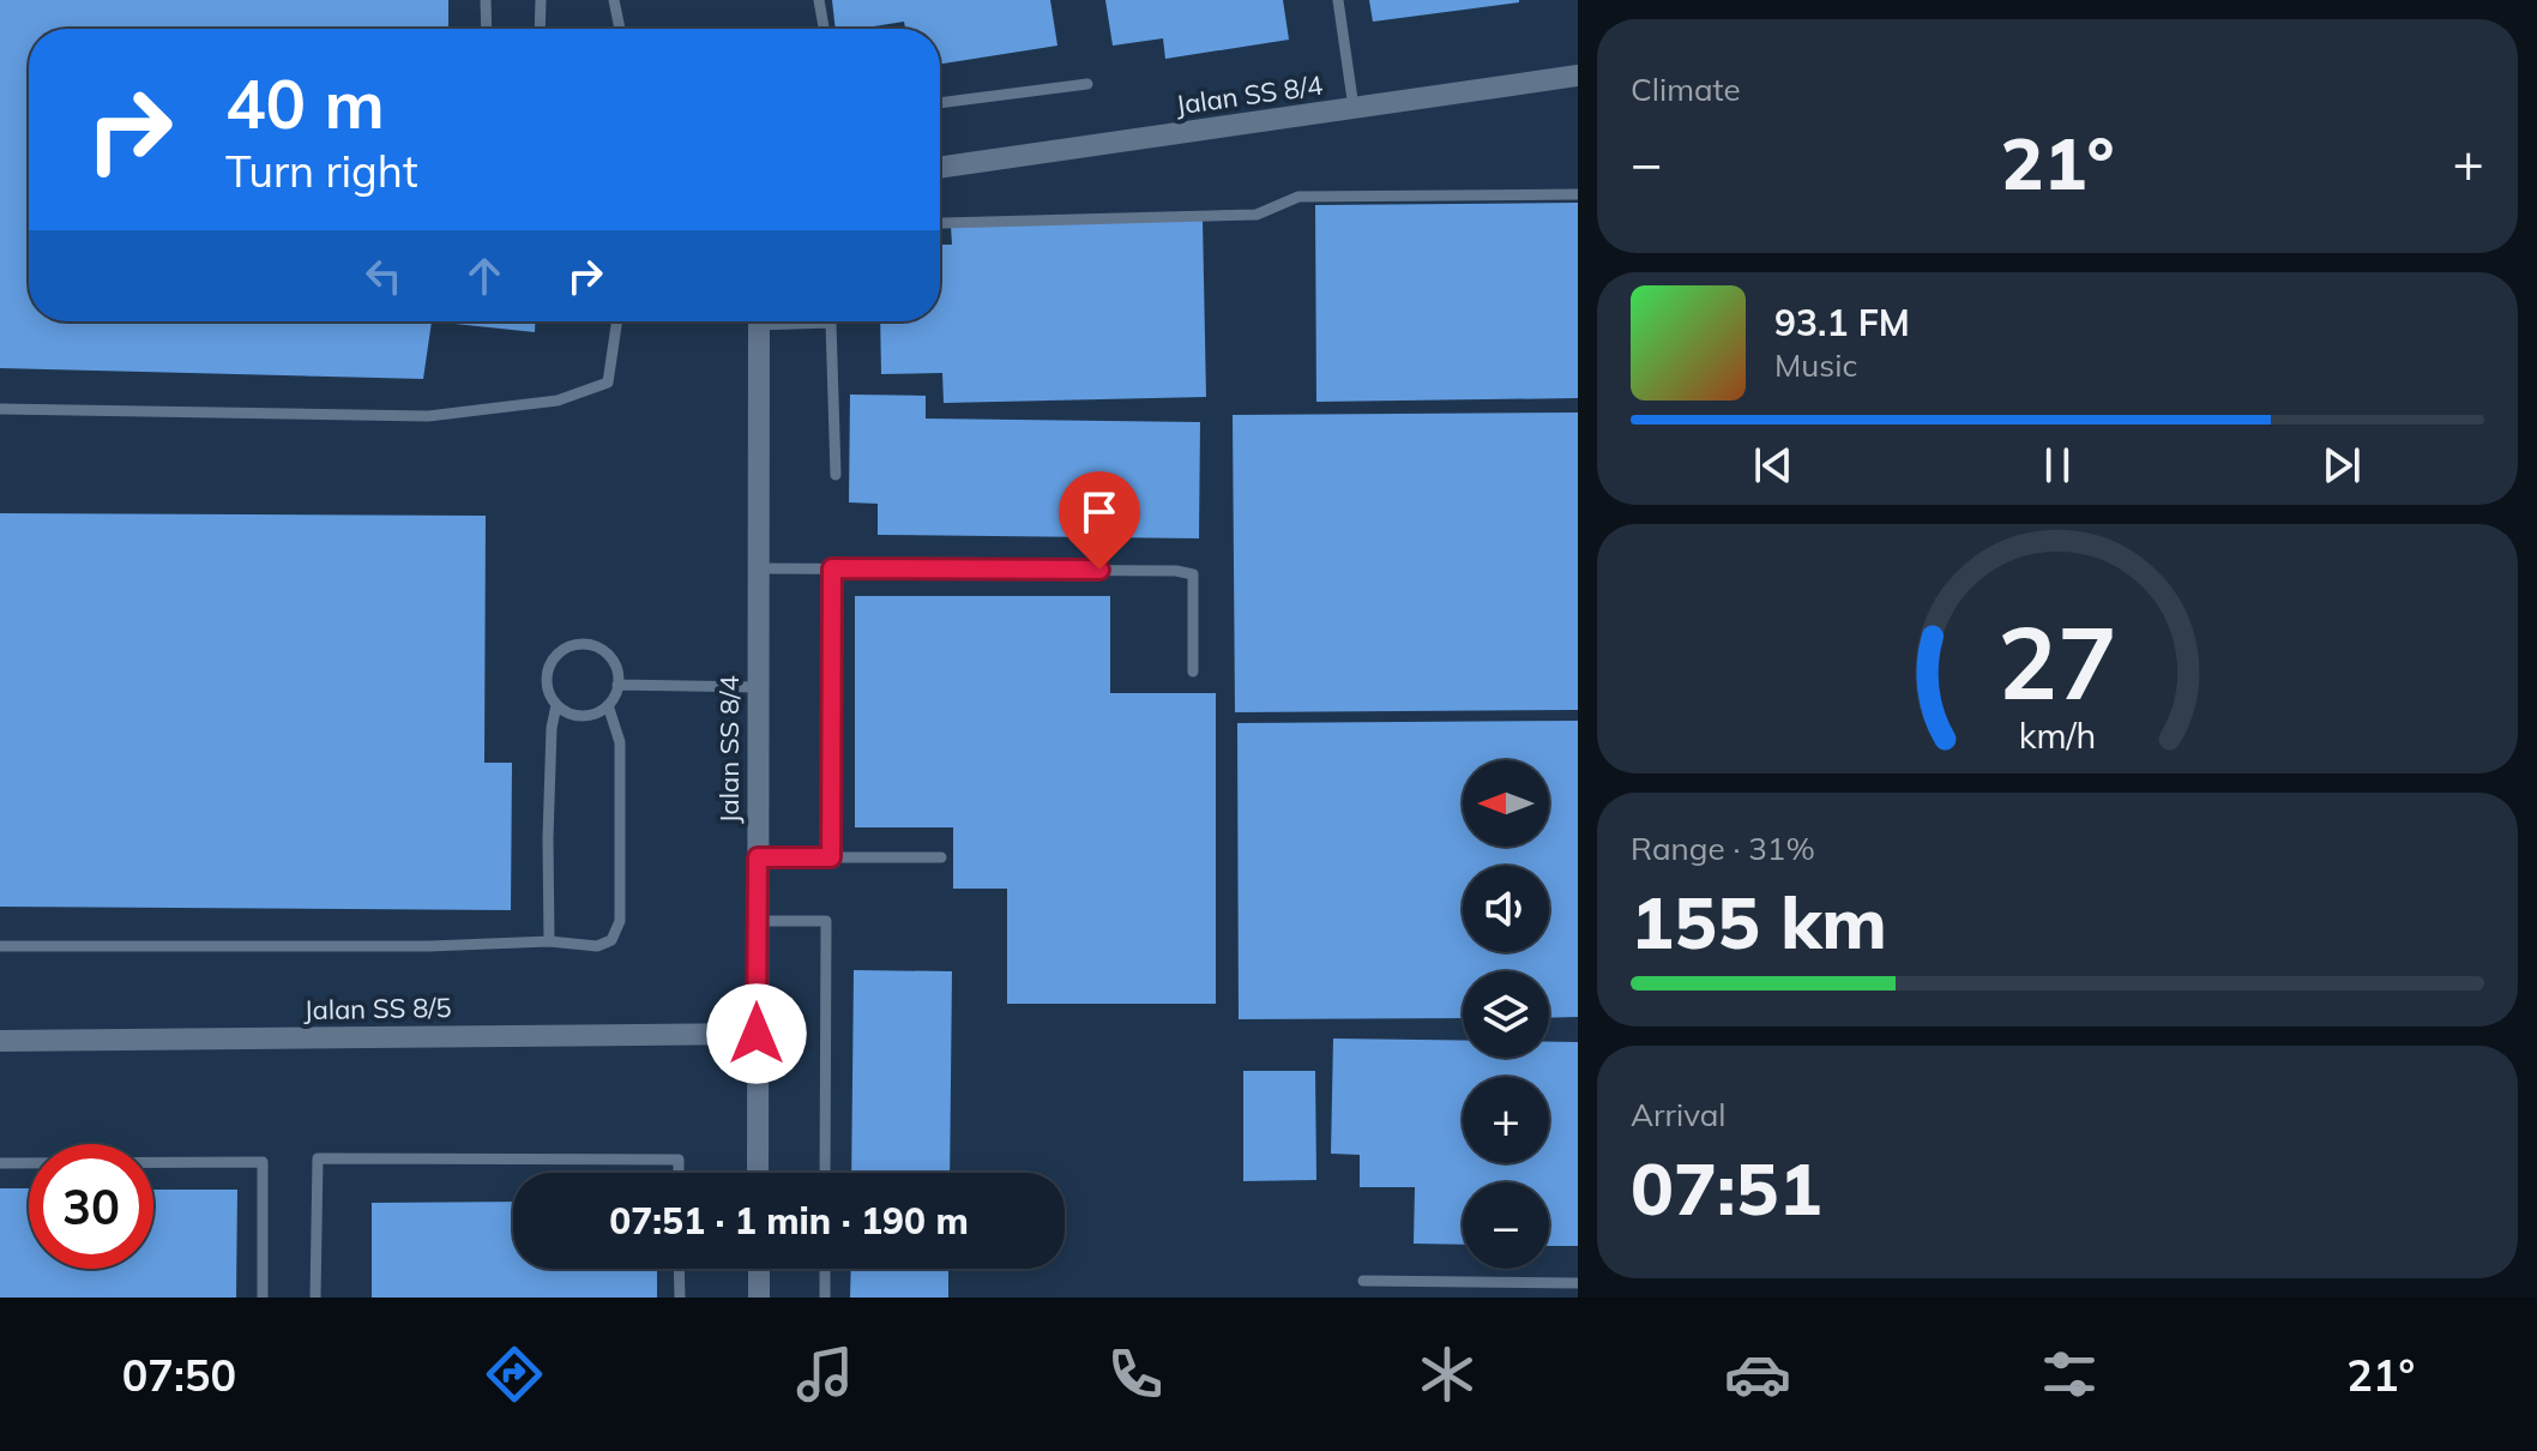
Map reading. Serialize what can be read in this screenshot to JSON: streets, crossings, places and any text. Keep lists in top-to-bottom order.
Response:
{
  "streets": {
    "street": ["Jalan SS 8/4", "Jalan SS 8/5"]
  },
  "crossings": [
    ["Jalan SS 8/4", "Jalan SS 8/5"]
  ],
  "north": "left",
  "page": {
    "tile": [
      "Climate",
      ["Range · 31%", "155 km"],
      ["Arrival", "07:51"]
    ],
    "turn": ["40 m", "Turn right"],
    "heat": ["−", "21°", "+"],
    "song": ["93.1 FM", "Music"],
    "map_buttons": ["+", "−"],
    "limit": "30",
    "trip": "07:51 · 1 min · 190 m",
    "tabs": ["07:50", "21°"],
    "gauge": ["27", "km/h"]
  }
}
